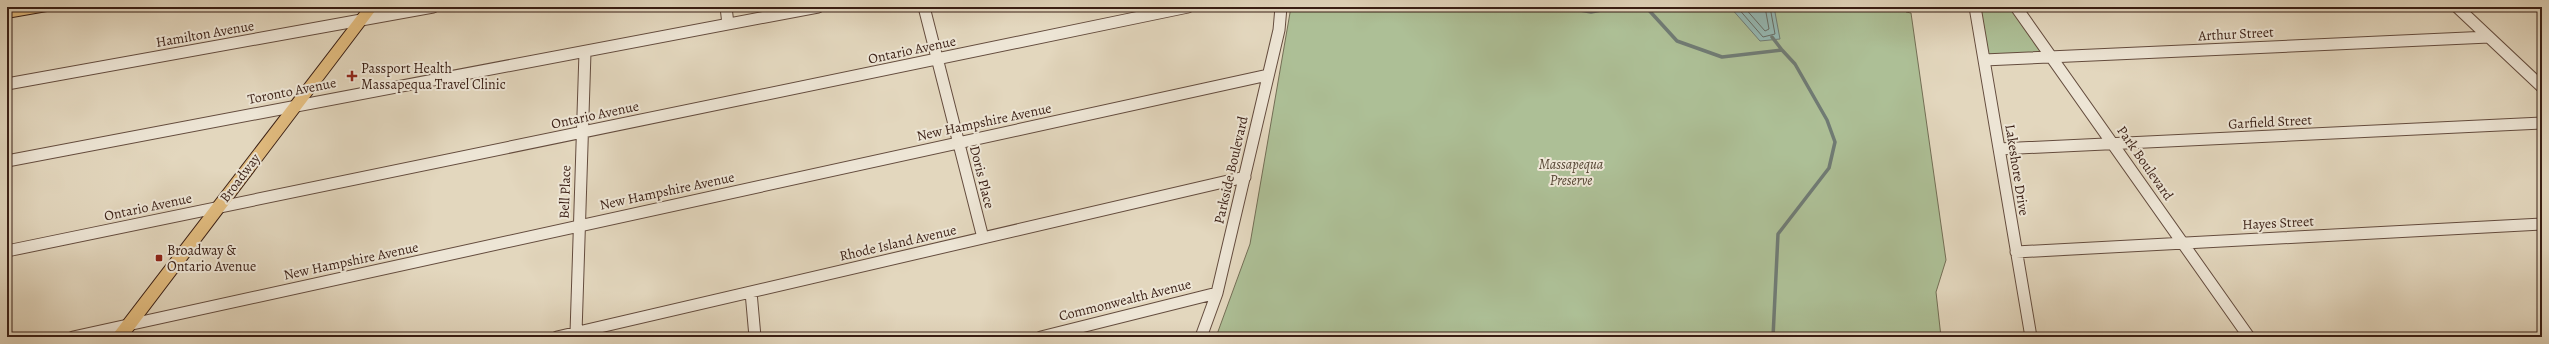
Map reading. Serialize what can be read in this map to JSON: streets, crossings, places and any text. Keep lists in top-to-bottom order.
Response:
{
  "streets": {
    "main road": ["Broadway"],
    "street": [
      "Hamilton Avenue",
      "Arthur Street",
      "Ontario Avenue",
      "Toronto Avenue",
      "New Hampshire Avenue",
      "Garfield Street",
      "Park Boulevard",
      "Parkside Boulevard",
      "Lakeshore Drive",
      "Doris Place",
      "Bell Place",
      "Hayes Street",
      "Rhode Island Avenue",
      "Commonwealth Avenue"
    ]
  },
  "crossings": [
    ["Hamilton Avenue", "Broadway"],
    ["Arthur Street", "Park Boulevard"],
    ["Arthur Street", "Lakeshore Drive"],
    ["Ontario Avenue", "Doris Place"],
    ["Ontario Avenue", "Broadway"],
    ["Ontario Avenue", "Bell Place"],
    ["Toronto Avenue", "Broadway"],
    ["Toronto Avenue", "Bell Place"],
    ["New Hampshire Avenue", "Parkside Boulevard"],
    ["New Hampshire Avenue", "Doris Place"],
    ["New Hampshire Avenue", "Broadway"],
    ["New Hampshire Avenue", "Bell Place"],
    ["Garfield Street", "Park Boulevard"],
    ["Garfield Street", "Lakeshore Drive"],
    ["Park Boulevard", "Hayes Street"],
    ["Parkside Boulevard", "Rhode Island Avenue"],
    ["Parkside Boulevard", "Commonwealth Avenue"],
    ["Lakeshore Drive", "Hayes Street"],
    ["Doris Place", "Rhode Island Avenue"],
    ["Bell Place", "Rhode Island Avenue"]
  ],
  "parks": ["Massapequa Preserve"],
  "places": {
    "health": ["Passport Health Massapequa Travel Clinic"],
    "transit": ["Broadway & Ontario Avenue"]
  }
}
